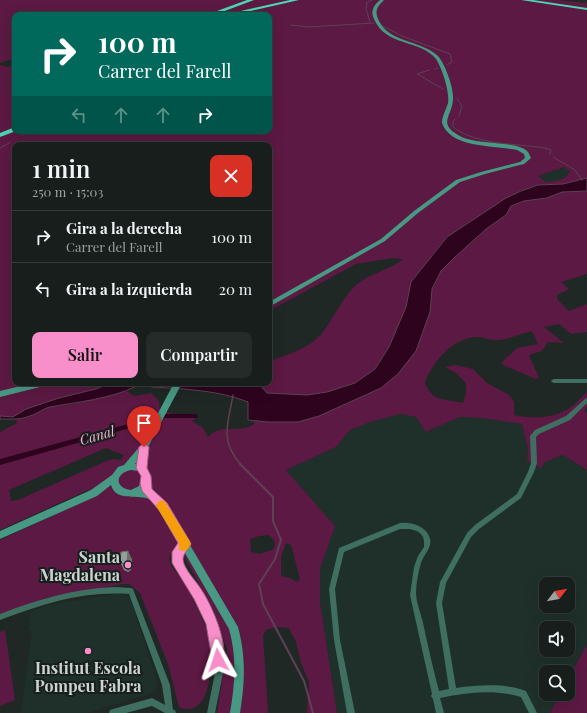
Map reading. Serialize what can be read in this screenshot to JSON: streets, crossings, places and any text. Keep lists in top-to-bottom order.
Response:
{
  "water": ["Canal"],
  "places": ["Santa Magdalena", "Institut Escola Pompeu Fabra"],
  "north": "top right",
  "page": {
    "turn": ["100 m", "Carrer del Farell"],
    "heading": ["1 min", "250 m · 15:03"],
    "list": [
      {
        "name": "Gira a la derecha",
        "note": "Carrer del Farell",
        "value": "100 m"
      },
      {
        "name": "Gira a la izquierda",
        "value": "20 m"
      }
    ],
    "buttons": ["Salir", "Compartir"]
  }
}
